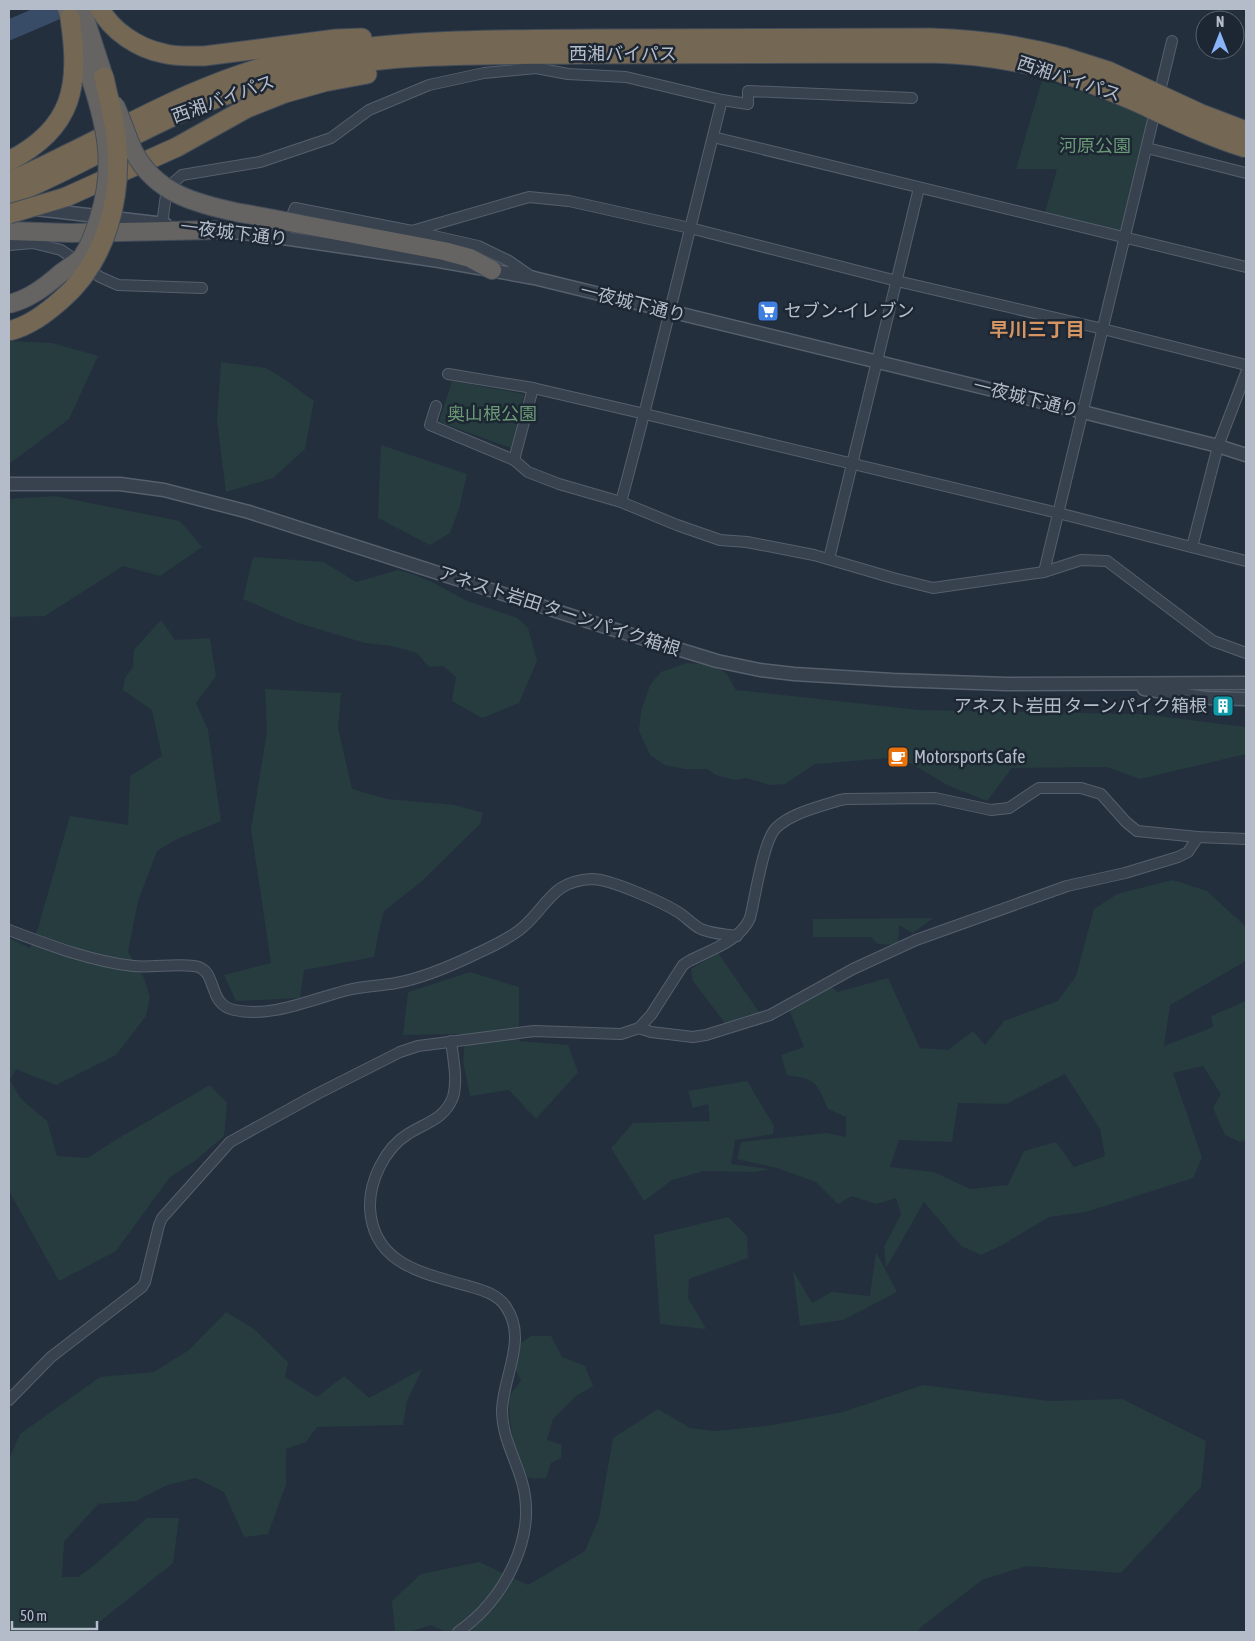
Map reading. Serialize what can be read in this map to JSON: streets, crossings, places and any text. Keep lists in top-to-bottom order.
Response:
{
  "streets": {
    "highway": ["西湘バイパス"],
    "street": ["一夜城下通り", "アネスト岩田 ターンパイク箱根"]
  },
  "districts": ["早川三丁目"],
  "parks": ["河原公園", "奥山根公園"],
  "places": {
    "supermarket": ["セブン-イレブン"],
    "building": ["アネスト岩田 ターンパイク箱根"],
    "cafe": ["Motorsports Cafe"]
  },
  "scale_bar": "50 m",
  "north": "top"
}
